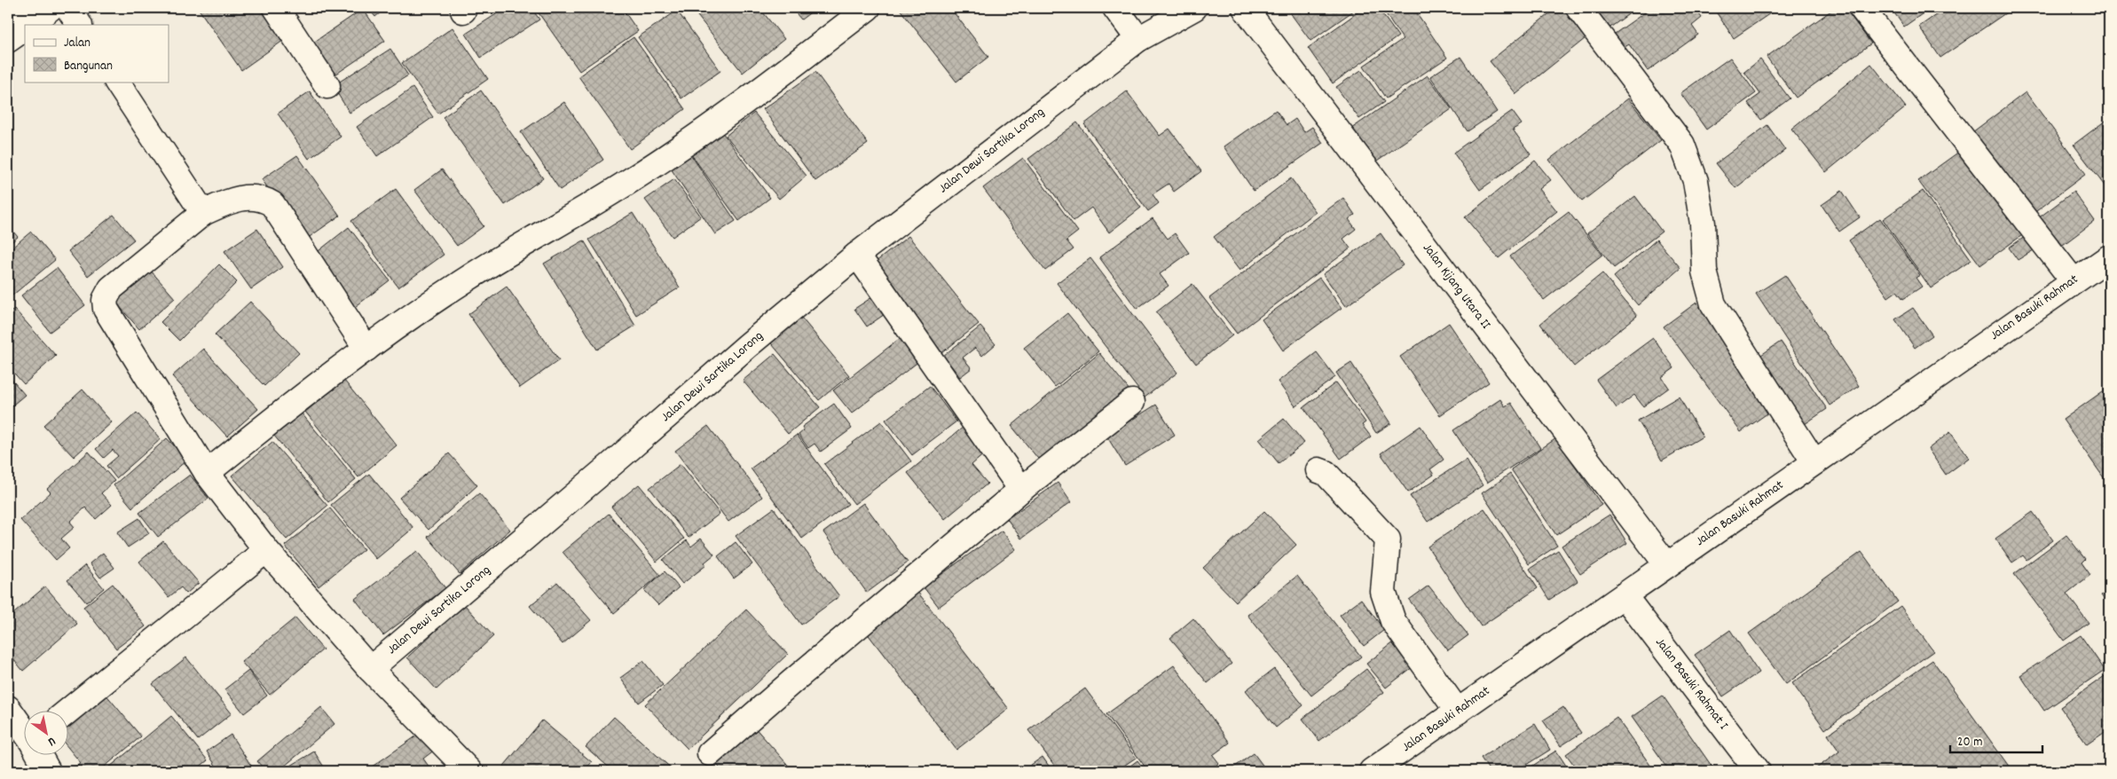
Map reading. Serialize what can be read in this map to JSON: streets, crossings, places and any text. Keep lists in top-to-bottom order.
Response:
{
  "streets": {
    "main road": [
      "Jalan Dewi Sartika Lorong",
      "Jalan Kijang Utara II",
      "Jalan Basuki Rahmat",
      "Jalan Basuki Rahmat I"
    ]
  },
  "crossings": [
    ["Jalan Kijang Utara II", "Jalan Basuki Rahmat"],
    ["Jalan Basuki Rahmat", "Jalan Basuki Rahmat I"]
  ],
  "legend": ["Jalan", "Bangunan"],
  "scale_bar": "20 m",
  "north": "bottom right"
}
